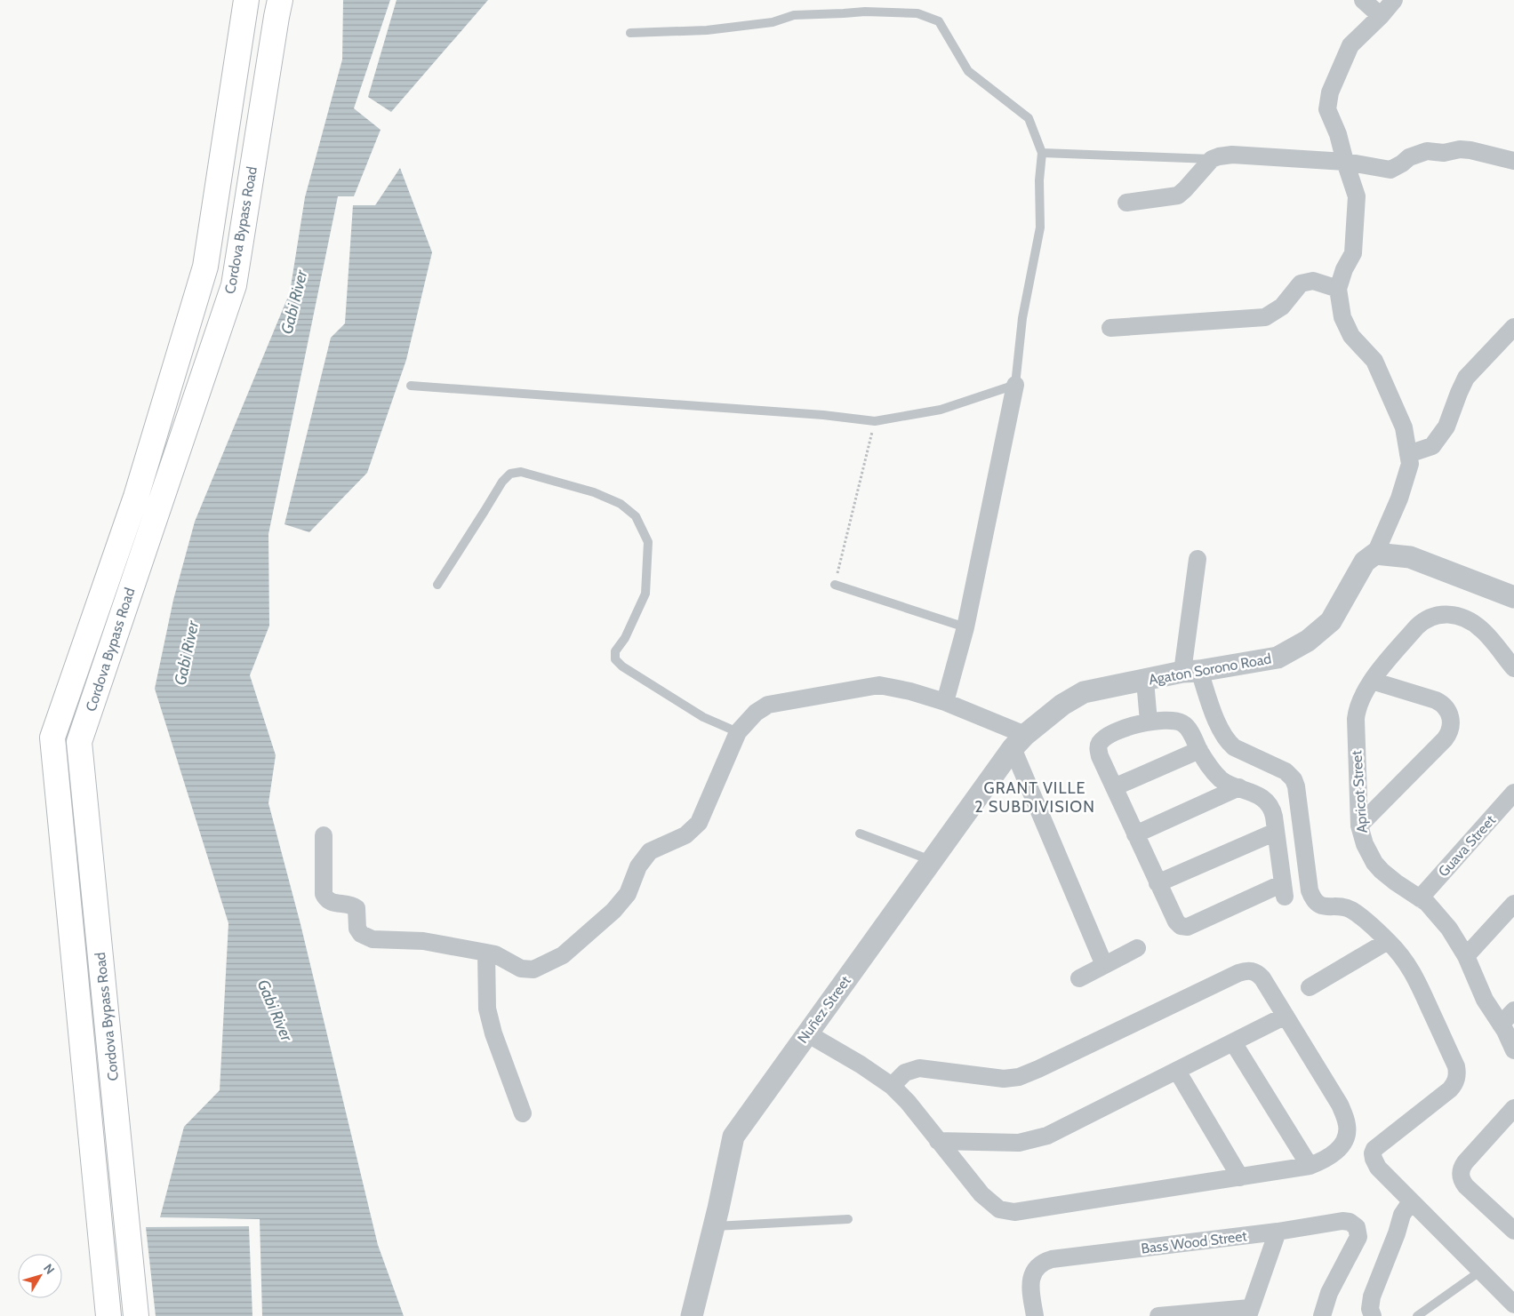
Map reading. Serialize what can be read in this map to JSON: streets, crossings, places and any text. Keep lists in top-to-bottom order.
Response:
{
  "streets": {
    "main road": ["Cordova Bypass Road"],
    "street": [
      "Agaton Sorono Road",
      "Apricot Street",
      "Guava Street",
      "Nuñez Street",
      "Bass Wood Street"
    ]
  },
  "crossings": [
    ["Agaton Sorono Road", "Nuñez Street"],
    ["Apricot Street", "Guava Street"]
  ],
  "districts": ["GRANT VILLE 2 SUBDIVISION"],
  "water": ["Gabi River"],
  "north": "top right"
}
